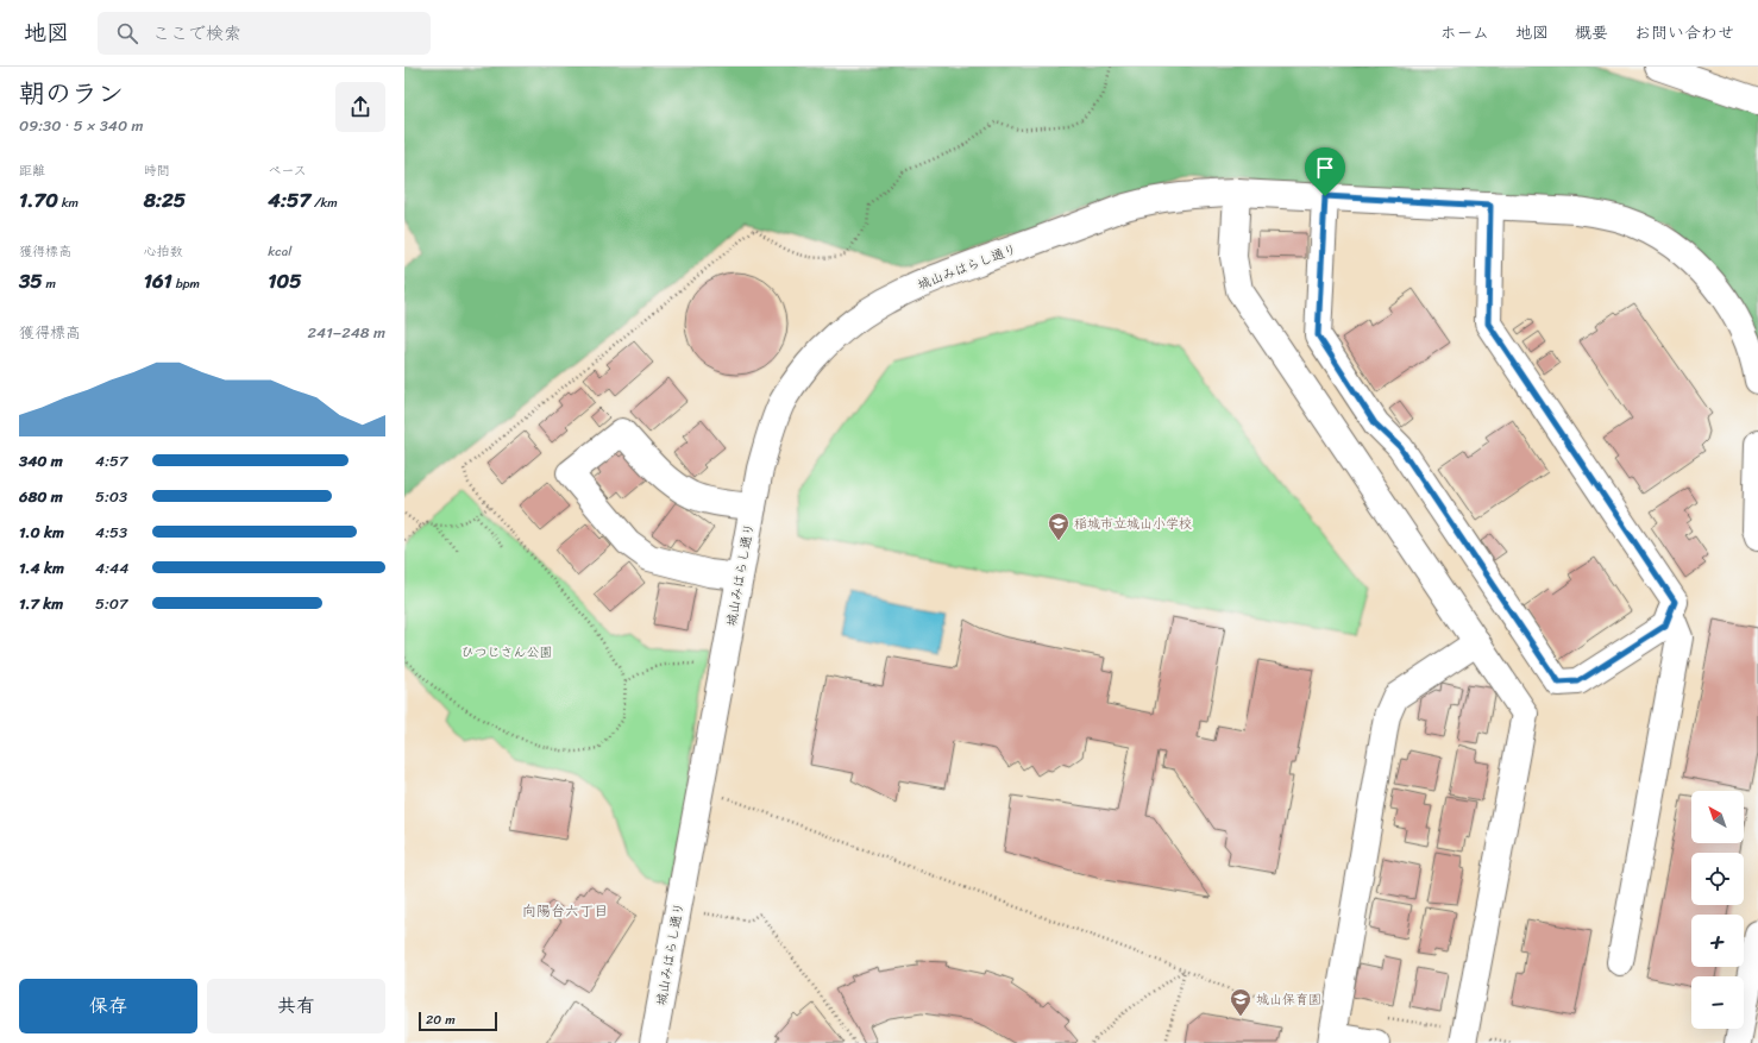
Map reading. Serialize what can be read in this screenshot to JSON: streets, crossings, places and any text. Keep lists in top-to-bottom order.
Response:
{
  "streets": {
    "street": ["城山みはらし通り"]
  },
  "districts": ["向陽台六丁目"],
  "parks": ["ひつじさん公園"],
  "places": {
    "school or university": ["稲城市立城山小学校", "城山保育園"]
  },
  "scale_bar": "20 m",
  "north": "top left",
  "page": {
    "header": "地図",
    "search": "ここで検索",
    "nav": [
      "ホーム",
      "地図",
      "概要",
      "お問い合わせ"
    ],
    "heading": ["朝のラン", "09:30 · 5 × 340 m"],
    "stats": [
      ["距離", "1.70 km"],
      ["時間", "8:25"],
      ["ペース", "4:57 /km"],
      ["獲得標高", "35 m"],
      ["心拍数", "161 bpm"],
      ["kcal", "105"]
    ],
    "chart": ["獲得標高", "241–248 m"],
    "list": [
      {
        "name": "340 m",
        "note": "4:57"
      },
      {
        "name": "680 m",
        "note": "5:03"
      },
      {
        "name": "1.0 km",
        "note": "4:53"
      },
      {
        "name": "1.4 km",
        "note": "4:44"
      },
      {
        "name": "1.7 km",
        "note": "5:07"
      }
    ],
    "map_buttons": ["+", "−"],
    "buttons": ["保存", "共有"],
    "scale": "20 m"
  }
}
